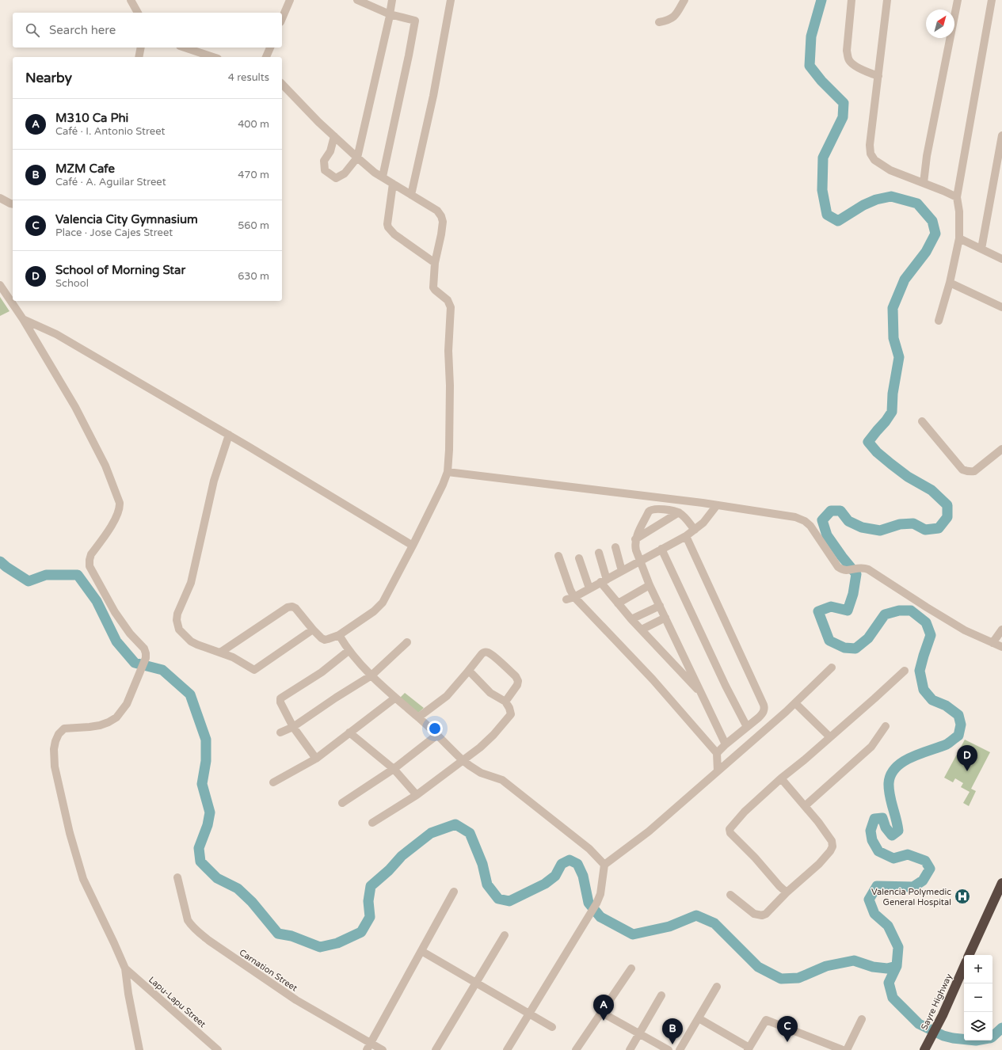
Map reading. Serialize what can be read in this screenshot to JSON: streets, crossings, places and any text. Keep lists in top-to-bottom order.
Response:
{
  "streets": {
    "highway": ["Sayre Highway"],
    "street": ["Carnation Street", "Lapu-Lapu Street"]
  },
  "places": {
    "hospital": ["Valencia Polymedic General Hospital"]
  },
  "north": "top right",
  "page": {
    "search": "Search here",
    "heading": ["Nearby", "4 results"],
    "list": [
      {
        "mark": "A",
        "name": "M310 Ca Phi",
        "note": "Café · I. Antonio Street",
        "value": "400 m"
      },
      {
        "mark": "B",
        "name": "MZM Cafe",
        "note": "Café · A. Aguilar Street",
        "value": "470 m"
      },
      {
        "mark": "C",
        "name": "Valencia City Gymnasium",
        "note": "Place · Jose Cajes Street",
        "value": "560 m"
      },
      {
        "mark": "D",
        "name": "School of Morning Star",
        "note": "School",
        "value": "630 m"
      }
    ],
    "pins": [
      "D",
      "A",
      "C",
      "B"
    ],
    "map_buttons": ["+", "−"]
  }
}
